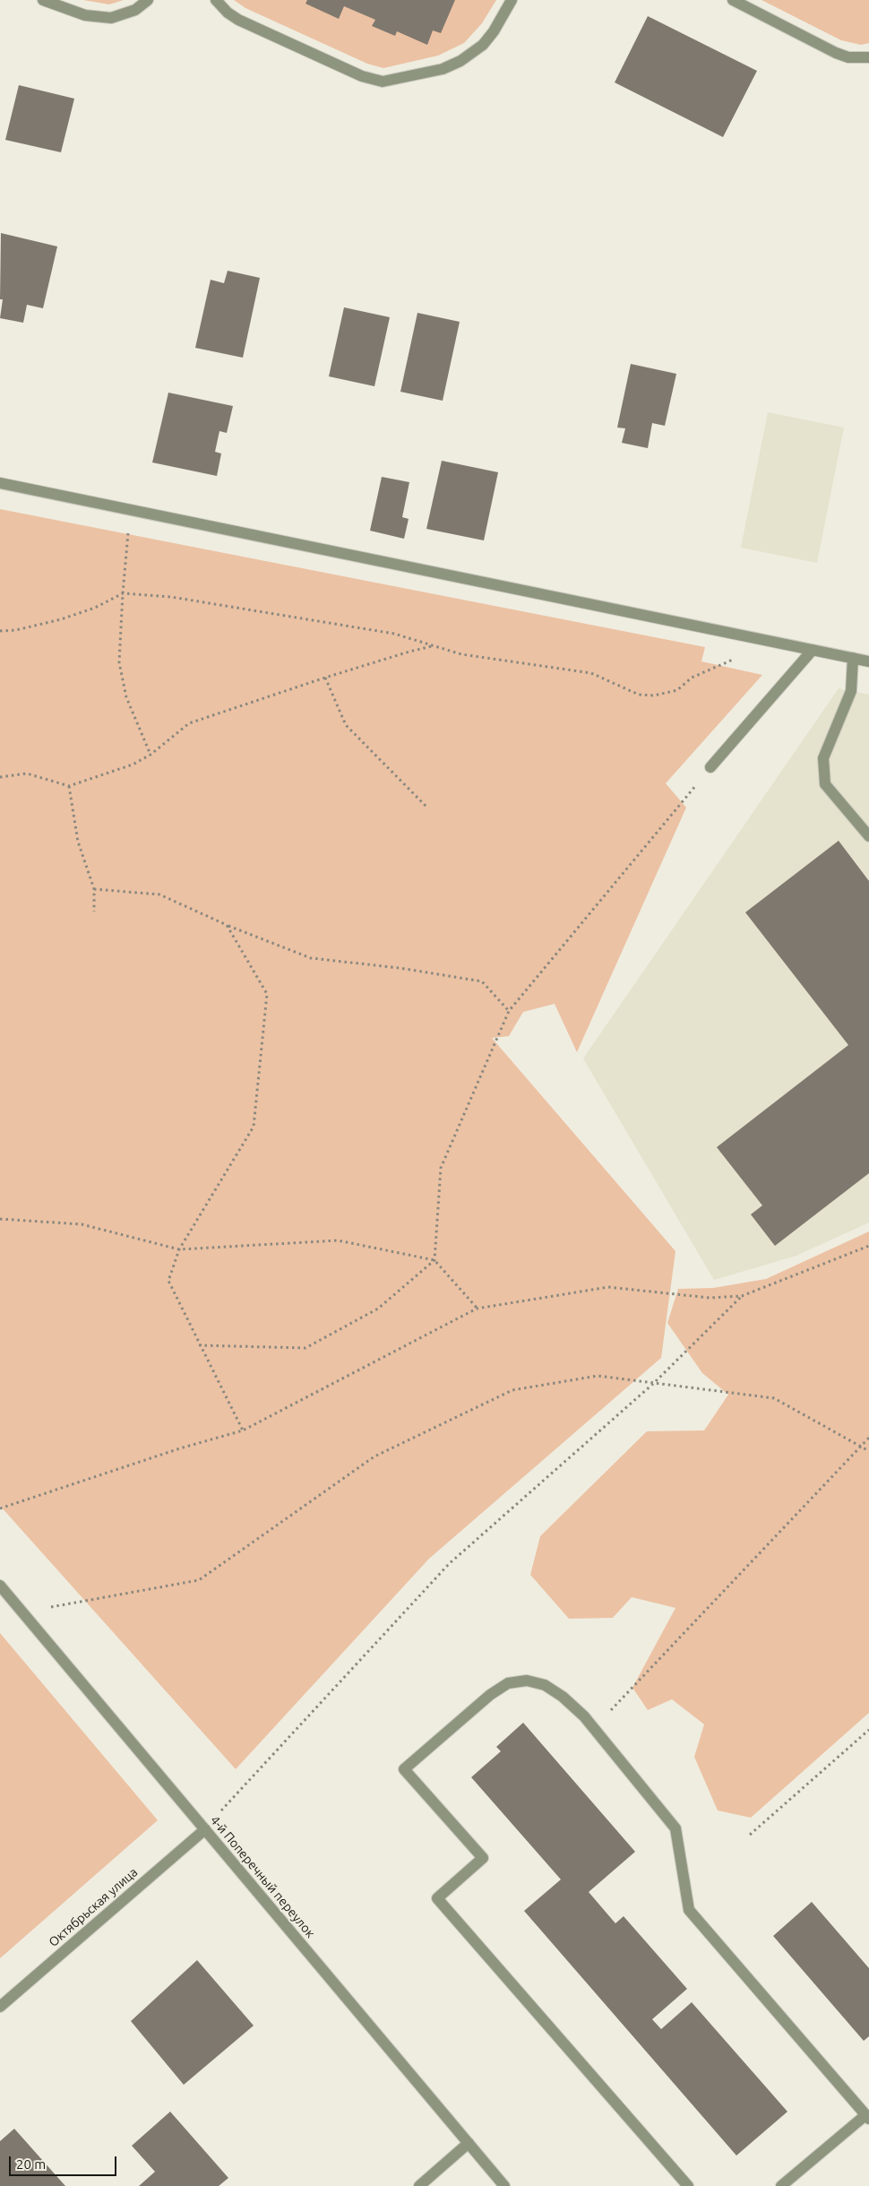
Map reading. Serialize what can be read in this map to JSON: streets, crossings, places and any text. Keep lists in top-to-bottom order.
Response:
{
  "streets": {
    "street": ["4-й Поперечный переулок", "Октябрьская улица"]
  },
  "crossings": [
    ["4-й Поперечный переулок", "Октябрьская улица"]
  ],
  "scale_bar": "20 m"
}
